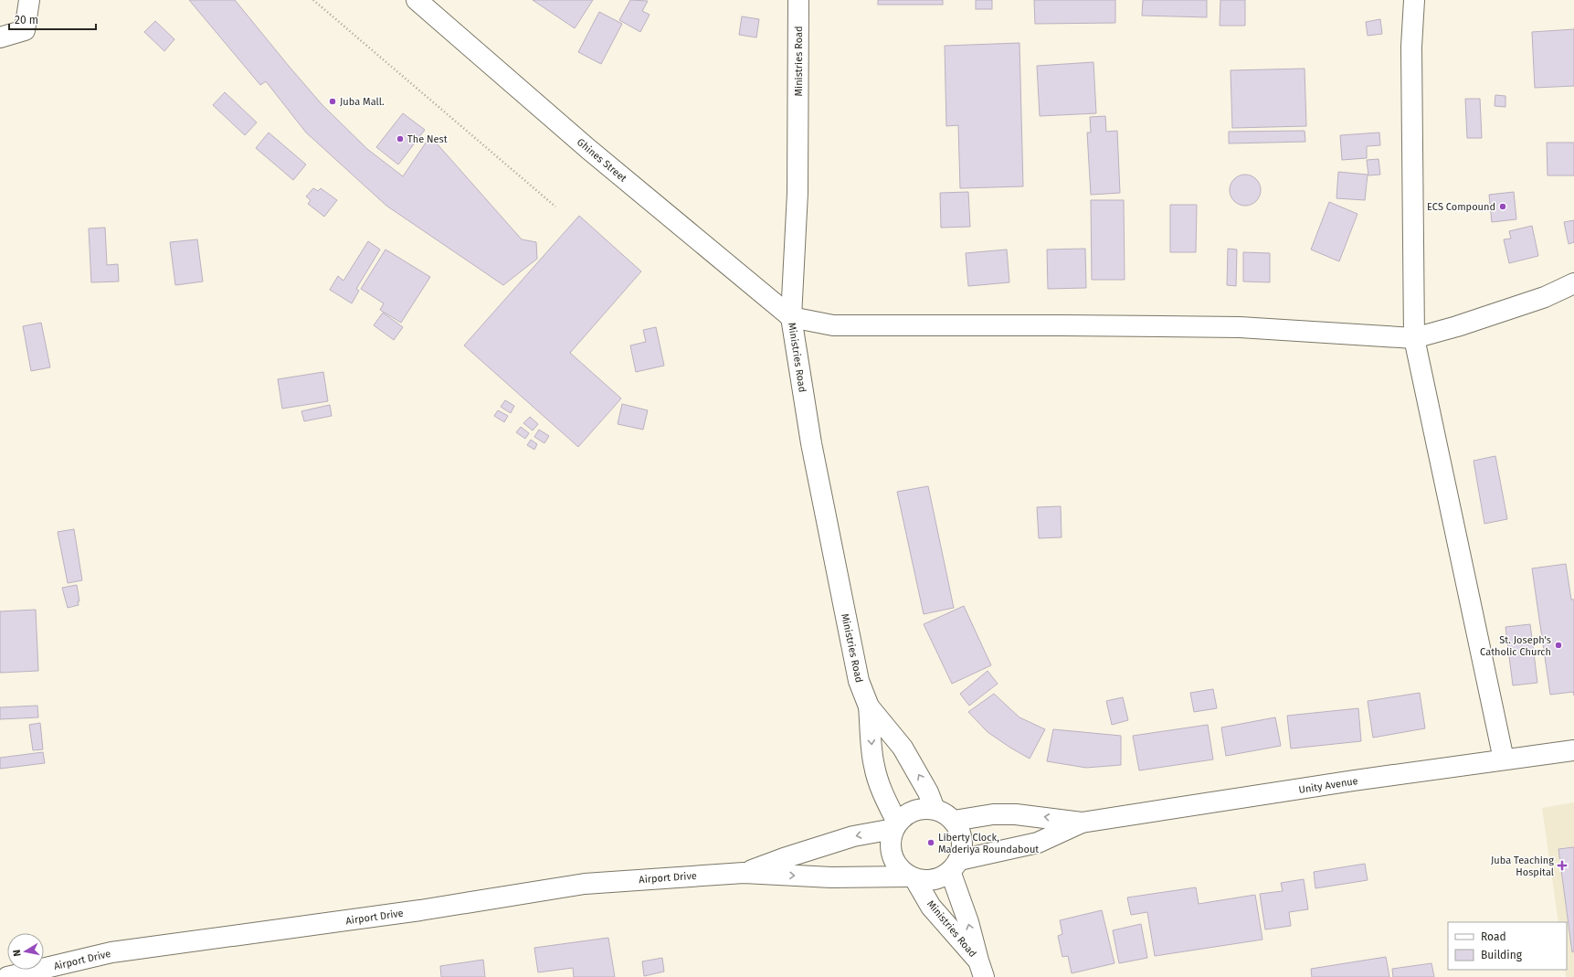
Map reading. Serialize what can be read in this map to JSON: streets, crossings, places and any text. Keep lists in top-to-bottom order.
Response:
{
  "streets": {
    "street": [
      "Ministries Road",
      "Ghines Street",
      "Unity Avenue",
      "Airport Drive"
    ]
  },
  "crossings": [
    ["Ministries Road", "Ghines Street"],
    ["Ministries Road", "Unity Avenue"],
    ["Ministries Road", "Airport Drive"],
    ["Unity Avenue", "Airport Drive"]
  ],
  "places": {
    "other": [
      "Juba Mall.",
      "The Nest",
      "ECS Compound",
      "St. Joseph's Catholic Church",
      "Liberty Clock, Maderiya Roundabout"
    ],
    "health": ["Juba Teaching Hospital"]
  },
  "legend": ["Road", "Building"],
  "scale_bar": "20 m",
  "north": "left"
}
